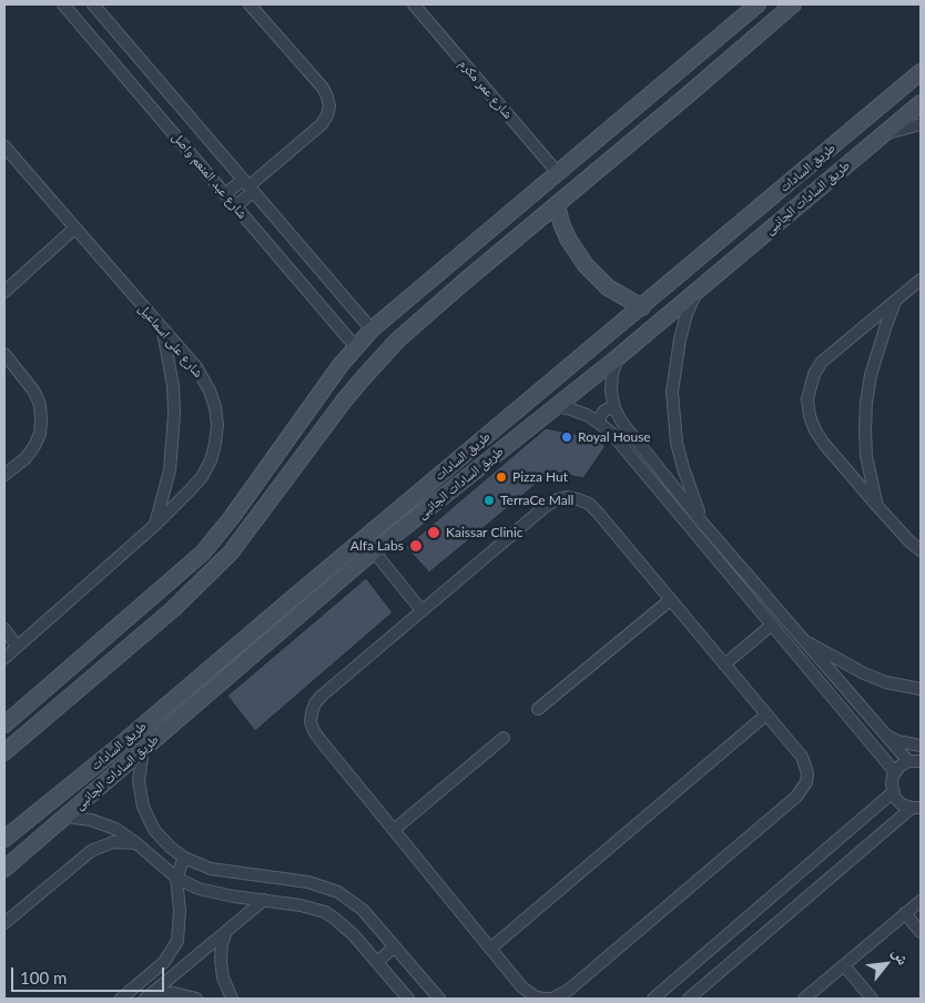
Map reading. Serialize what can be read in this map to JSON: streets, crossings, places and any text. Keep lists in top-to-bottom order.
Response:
{
  "streets": {
    "main road": ["طريق السادات", "طريق السادات الجانبى"],
    "street": ["شارع عمر مكرم", "شارع عبد المنعم واصل", "شارع على اسماعيل"]
  },
  "places": [
    "Royal House",
    "Pizza Hut",
    "TerraCe Mall",
    "Kaissar Clinic",
    "Alfa Labs"
  ],
  "scale_bar": "100 m",
  "north": "top right"
}
